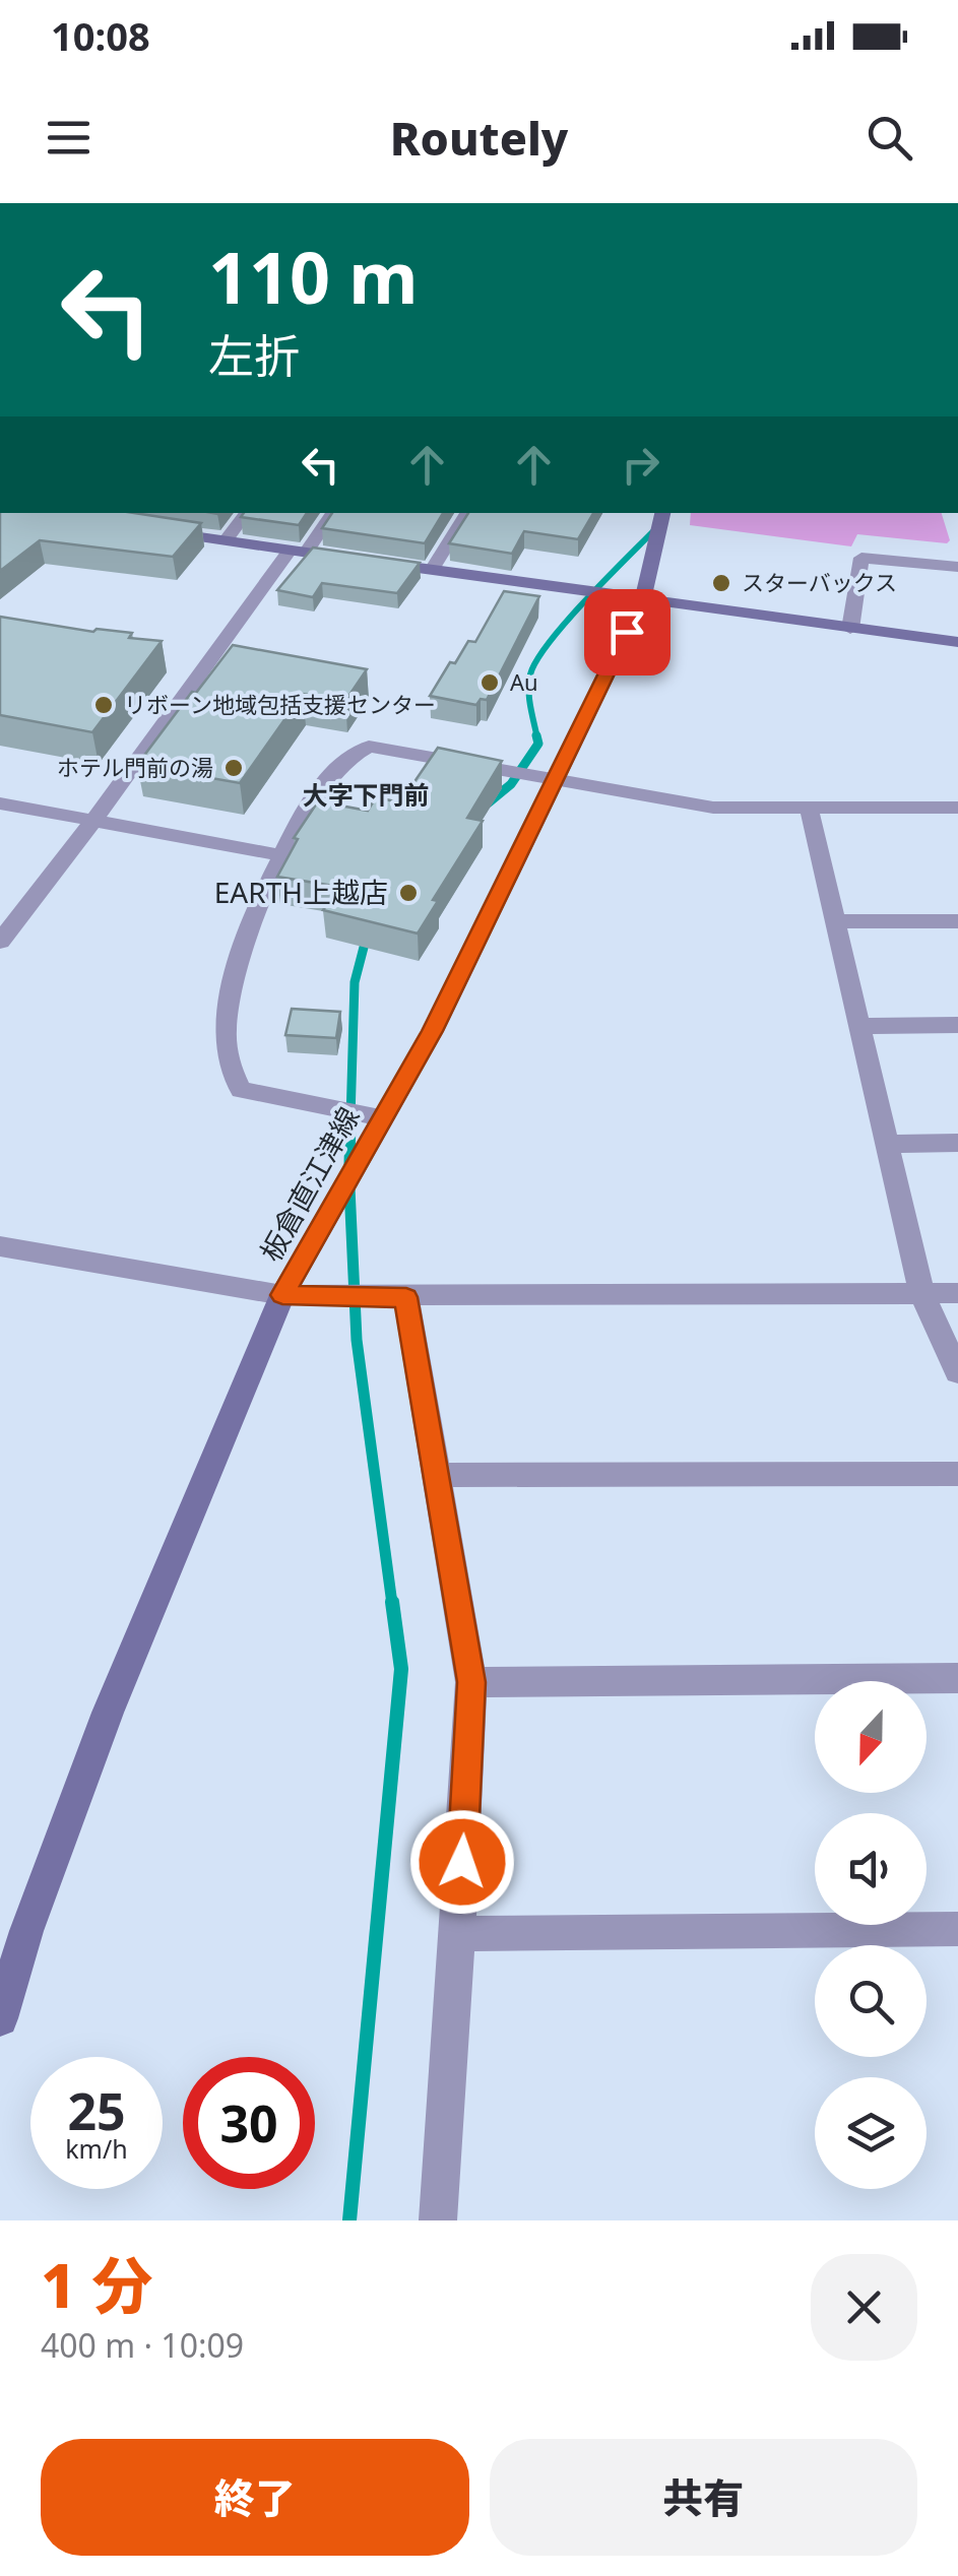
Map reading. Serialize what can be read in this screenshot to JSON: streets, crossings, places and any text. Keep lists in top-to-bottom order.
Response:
{
  "streets": {
    "main road": ["板倉直江津線"]
  },
  "districts": ["大字下門前"],
  "places": [
    "スターバックス",
    "Au",
    "リボーン地域包括支援センター",
    "ホテル門前の湯",
    "EARTH上越店"
  ],
  "north": "bottom",
  "page": {
    "status": "10:08",
    "header": "Routely",
    "turn": ["110 m", "左折"],
    "speed": "25 km/h",
    "limit": "30",
    "heading": ["1 分", "400 m · 10:09"],
    "buttons": ["終了", "共有"]
  }
}
